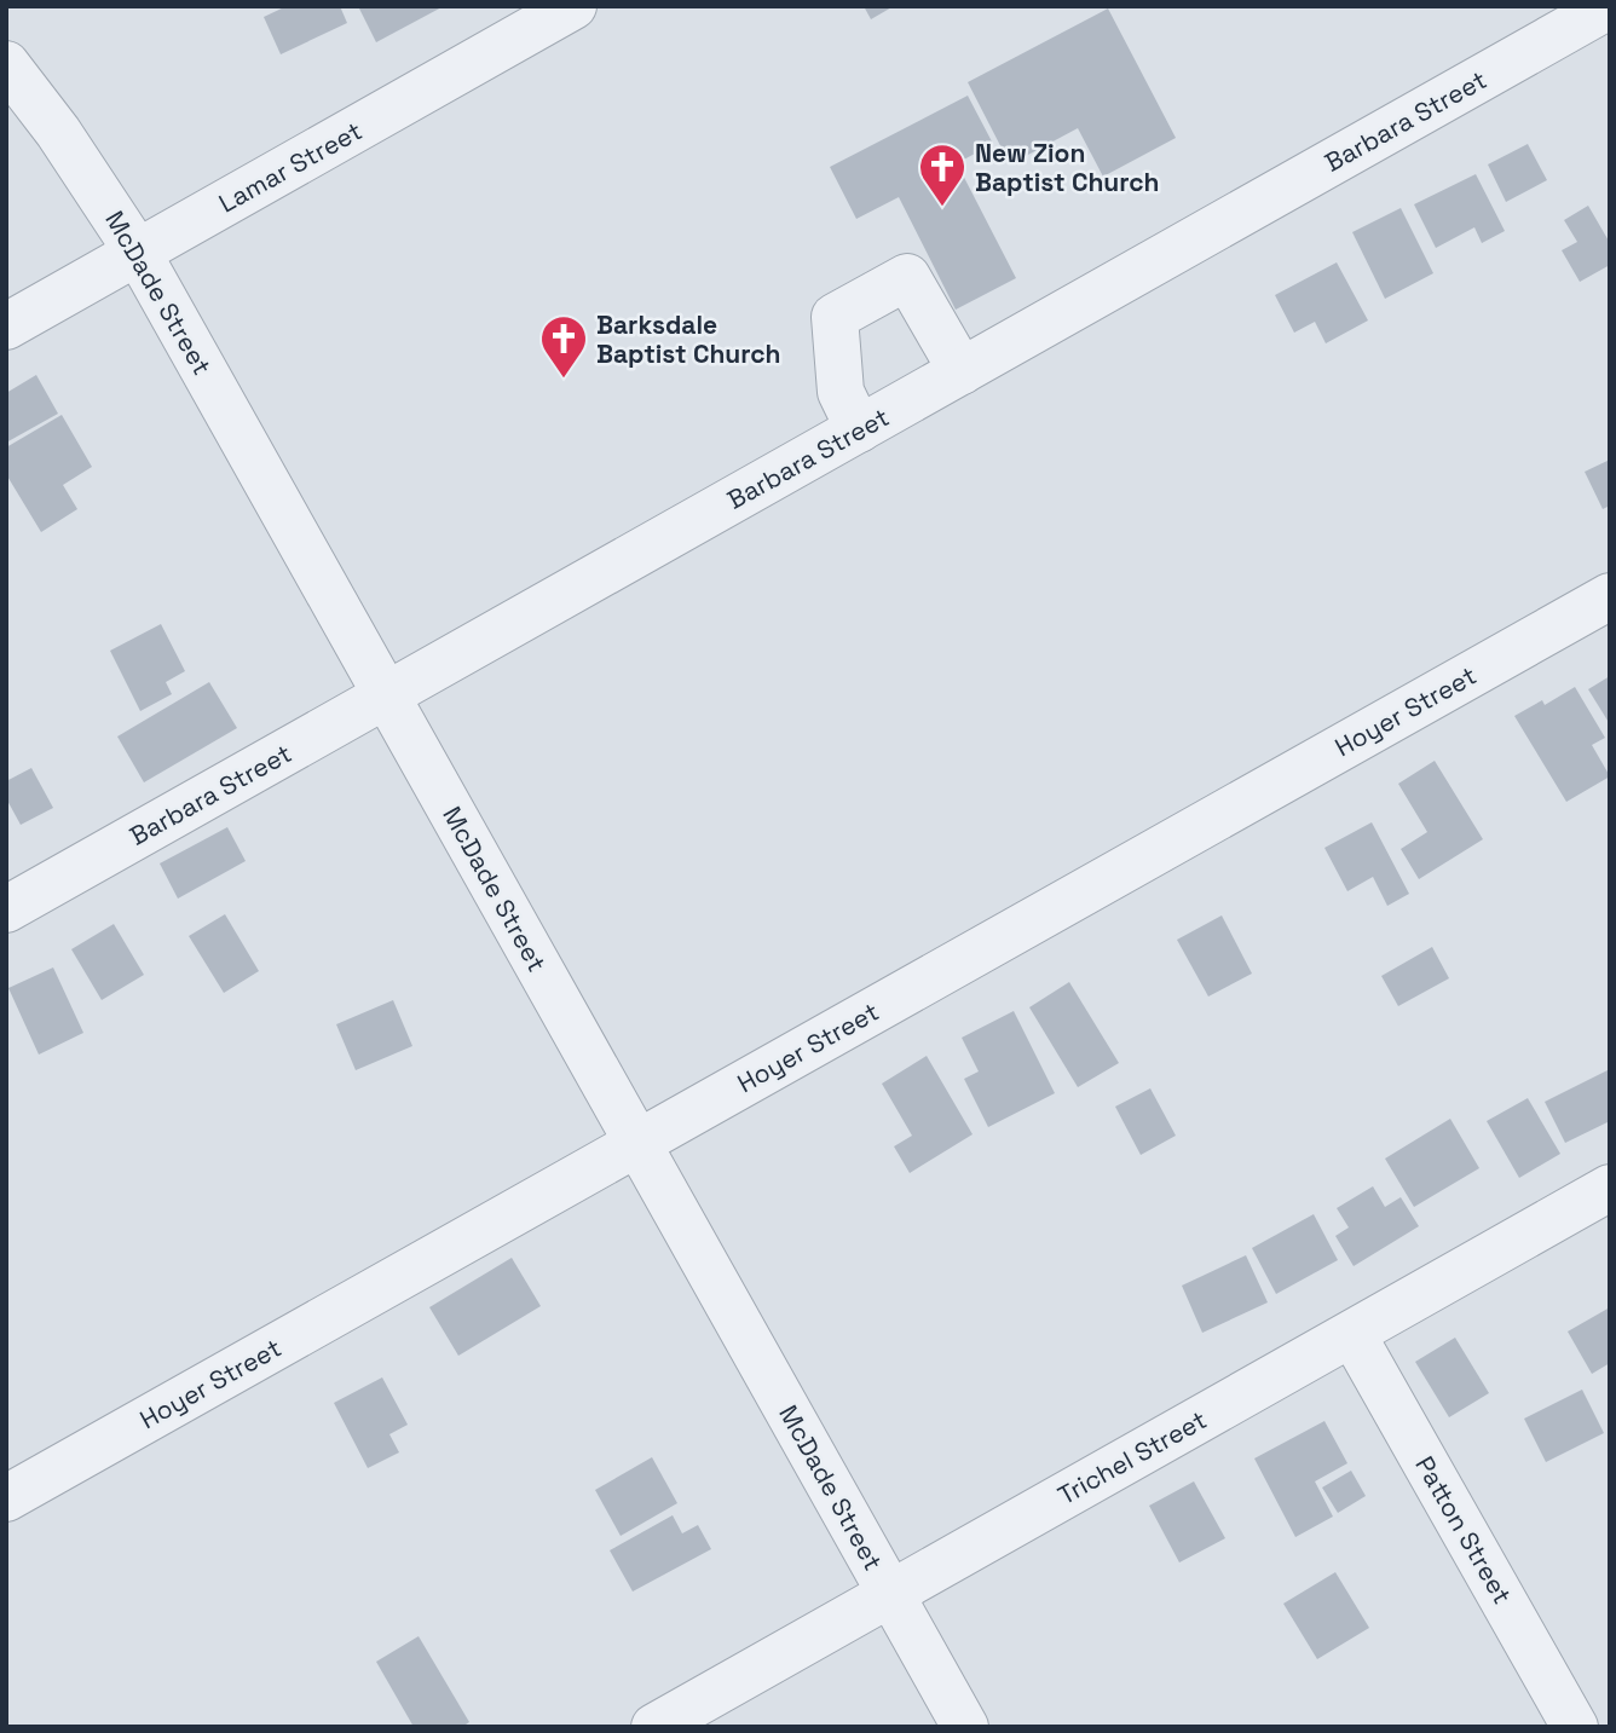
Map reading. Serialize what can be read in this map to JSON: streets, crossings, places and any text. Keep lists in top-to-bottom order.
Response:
{
  "streets": {
    "street": [
      "Barbara Street",
      "Lamar Street",
      "McDade Street",
      "Hoyer Street",
      "Trichel Street",
      "Patton Street"
    ]
  },
  "crossings": [
    ["Barbara Street", "McDade Street"],
    ["Lamar Street", "McDade Street"],
    ["McDade Street", "Hoyer Street"],
    ["McDade Street", "Trichel Street"],
    ["Trichel Street", "Patton Street"]
  ],
  "places": {
    "church": ["New Zion Baptist Church", "Barksdale Baptist Church"]
  }
}
